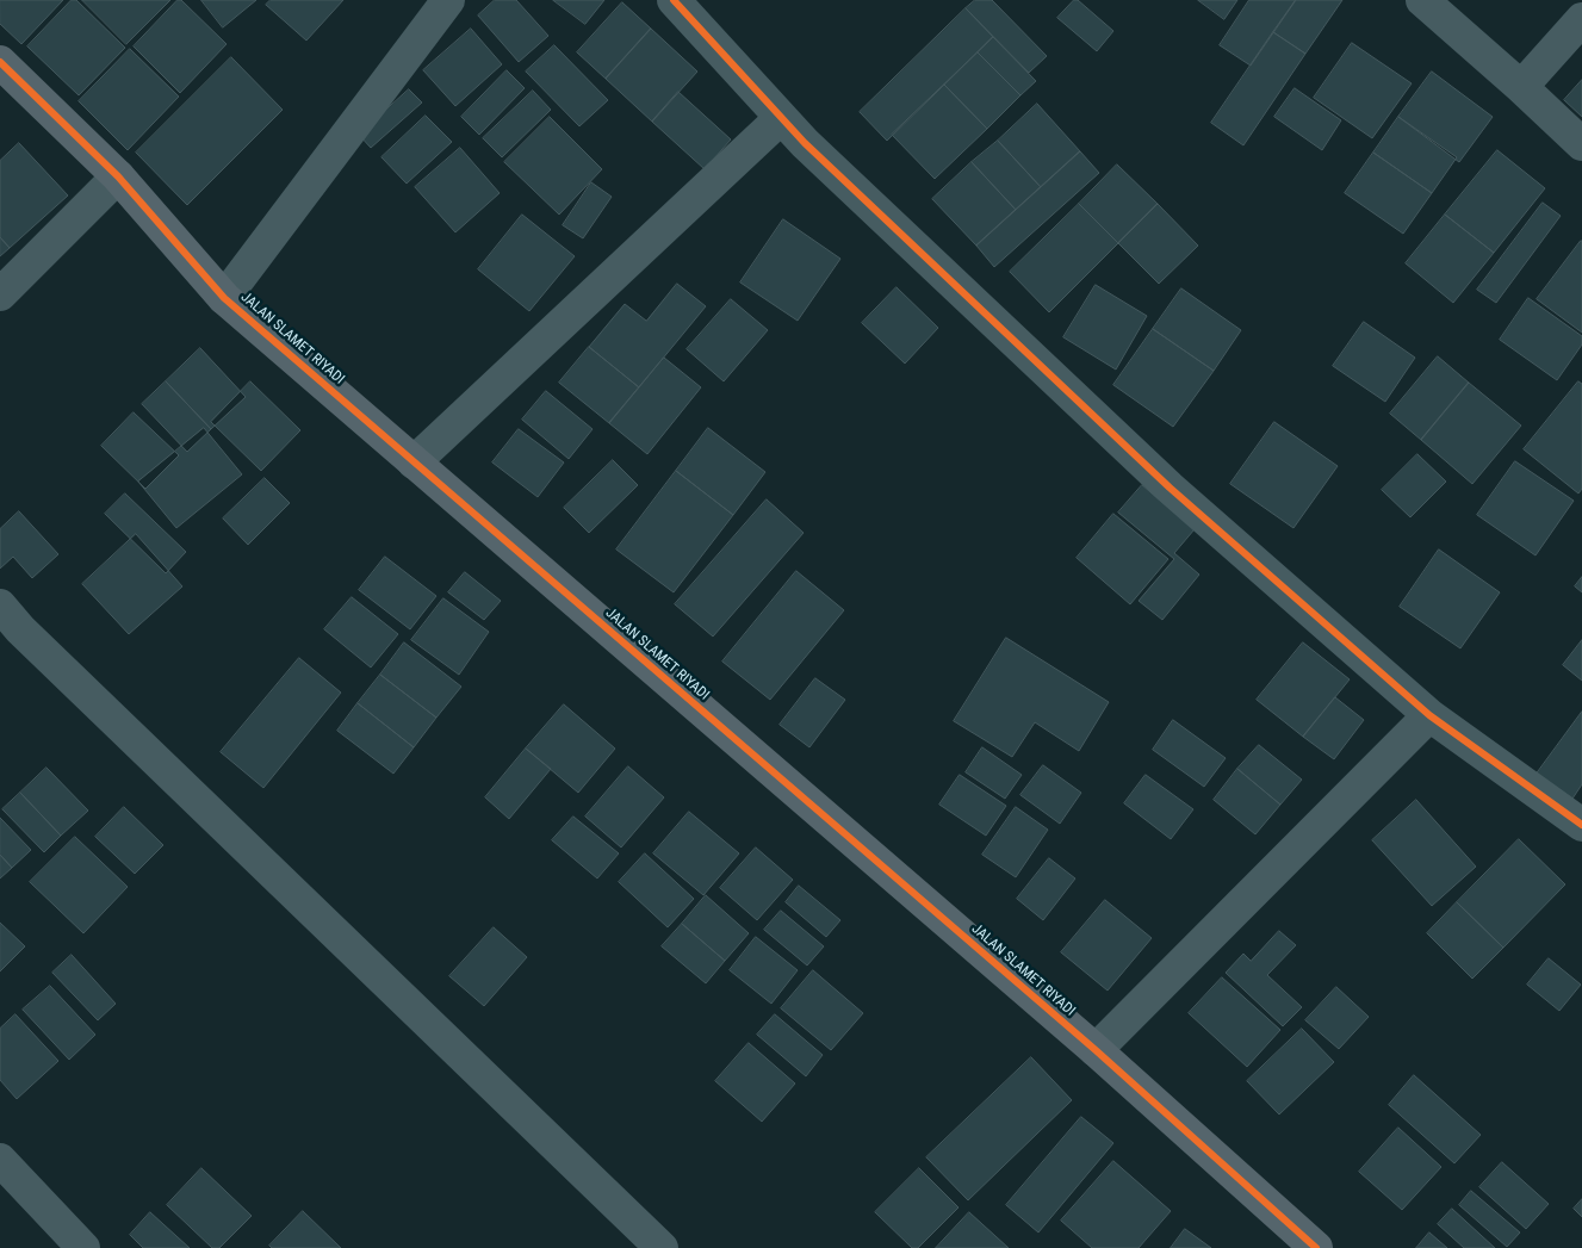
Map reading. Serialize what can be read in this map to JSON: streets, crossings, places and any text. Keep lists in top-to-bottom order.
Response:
{
  "streets": {
    "street": ["JALAN SLAMET RIYADI"]
  }
}
